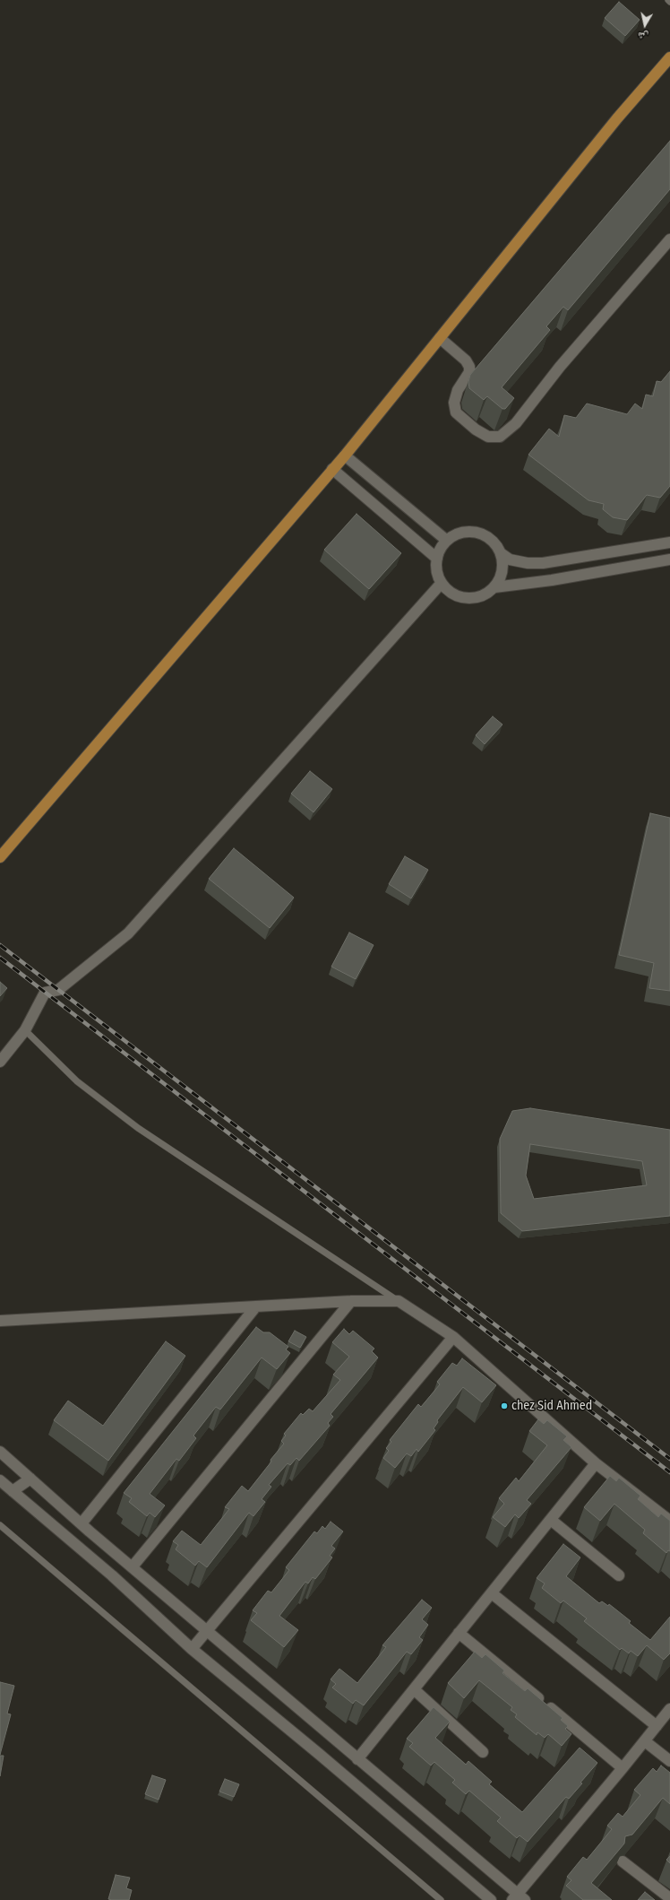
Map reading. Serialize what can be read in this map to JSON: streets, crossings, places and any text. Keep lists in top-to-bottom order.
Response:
{
  "places": ["chez Sid Ahmed"],
  "north": "bottom"
}
